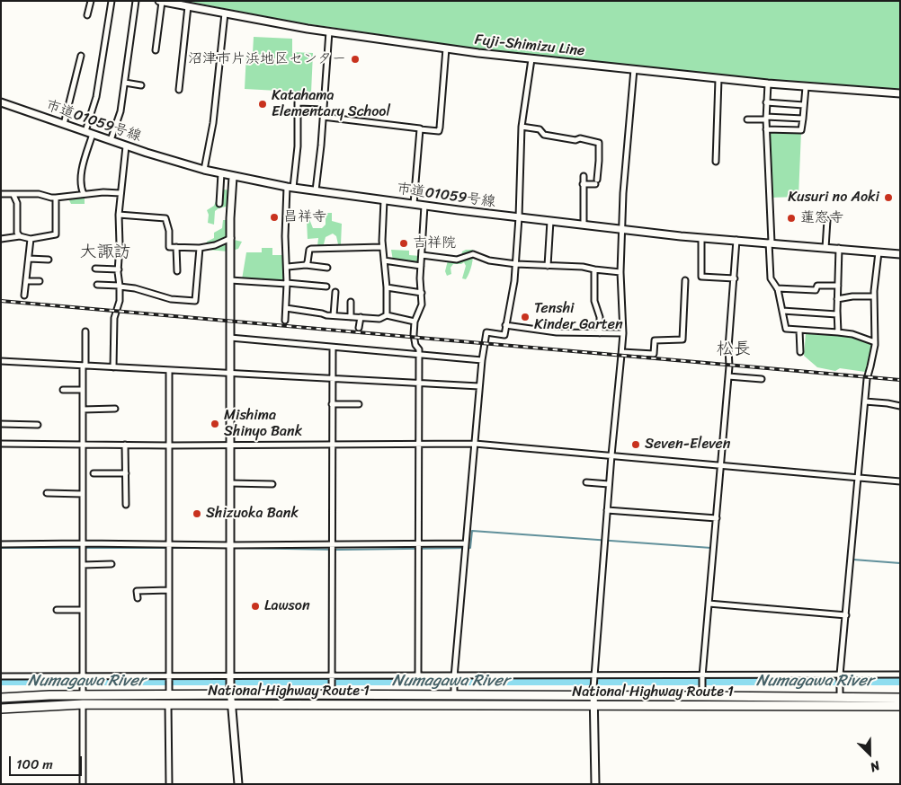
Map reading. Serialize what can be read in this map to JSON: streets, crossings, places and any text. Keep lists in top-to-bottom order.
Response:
{
  "streets": {
    "highway": ["National Highway Route 1"],
    "street": ["Fuji-Shimizu Line", "市道01059号線"]
  },
  "districts": ["大諏訪", "松長"],
  "water": ["Numagawa River"],
  "places": [
    "沼津市片浜地区センター",
    "Katahama Elementary School",
    "Kusuri no Aoki",
    "昌祥寺",
    "蓮窓寺",
    "吉祥院",
    "Tenshi Kinder Garten",
    "Mishima Shinyo Bank",
    "Seven-Eleven",
    "Shizuoka Bank",
    "Lawson"
  ],
  "scale_bar": "100 m",
  "north": "bottom right"
}
